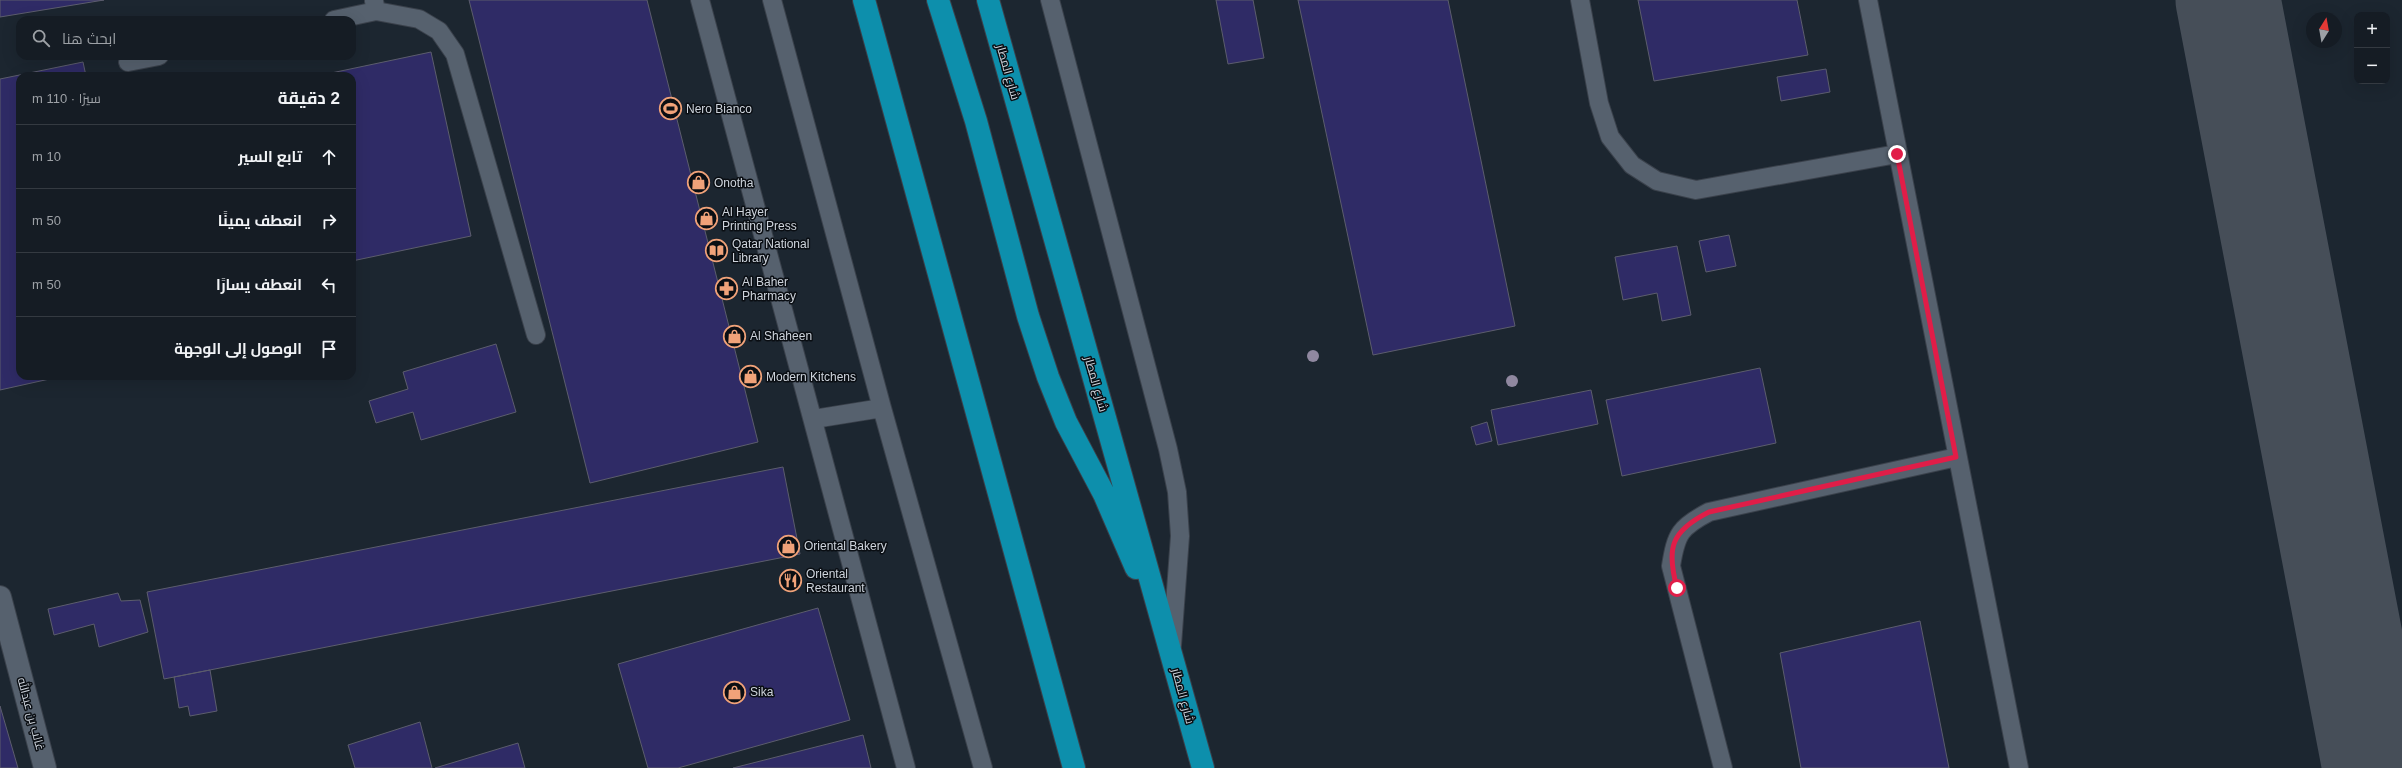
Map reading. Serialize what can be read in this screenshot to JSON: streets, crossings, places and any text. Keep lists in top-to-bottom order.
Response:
{
  "streets": {
    "highway": ["شارع المطار"],
    "street": ["غالب بن عبدالله"]
  },
  "places": {
    "sports": ["Nero Bianco"],
    "shop": [
      "Onotha",
      "Al Hayer Printing Press",
      "Al Shaheen",
      "Modern Kitchens",
      "Oriental Bakery",
      "Sika"
    ],
    "library": ["Qatar National Library"],
    "pharmacy": ["Al Baher Pharmacy"],
    "restaurant": ["Oriental Restaurant"]
  },
  "north": "top",
  "page": {
    "map_buttons": ["+", "−"],
    "search": "ابحث هنا",
    "heading": ["2 دقيقة", "سيرًا · 110 m"],
    "list": [
      ["تابع السير", "10 m"],
      ["انعطف يمينًا", "50 m"],
      ["انعطف يسارًا", "50 m"],
      "الوصول إلى الوجهة"
    ]
  }
}
